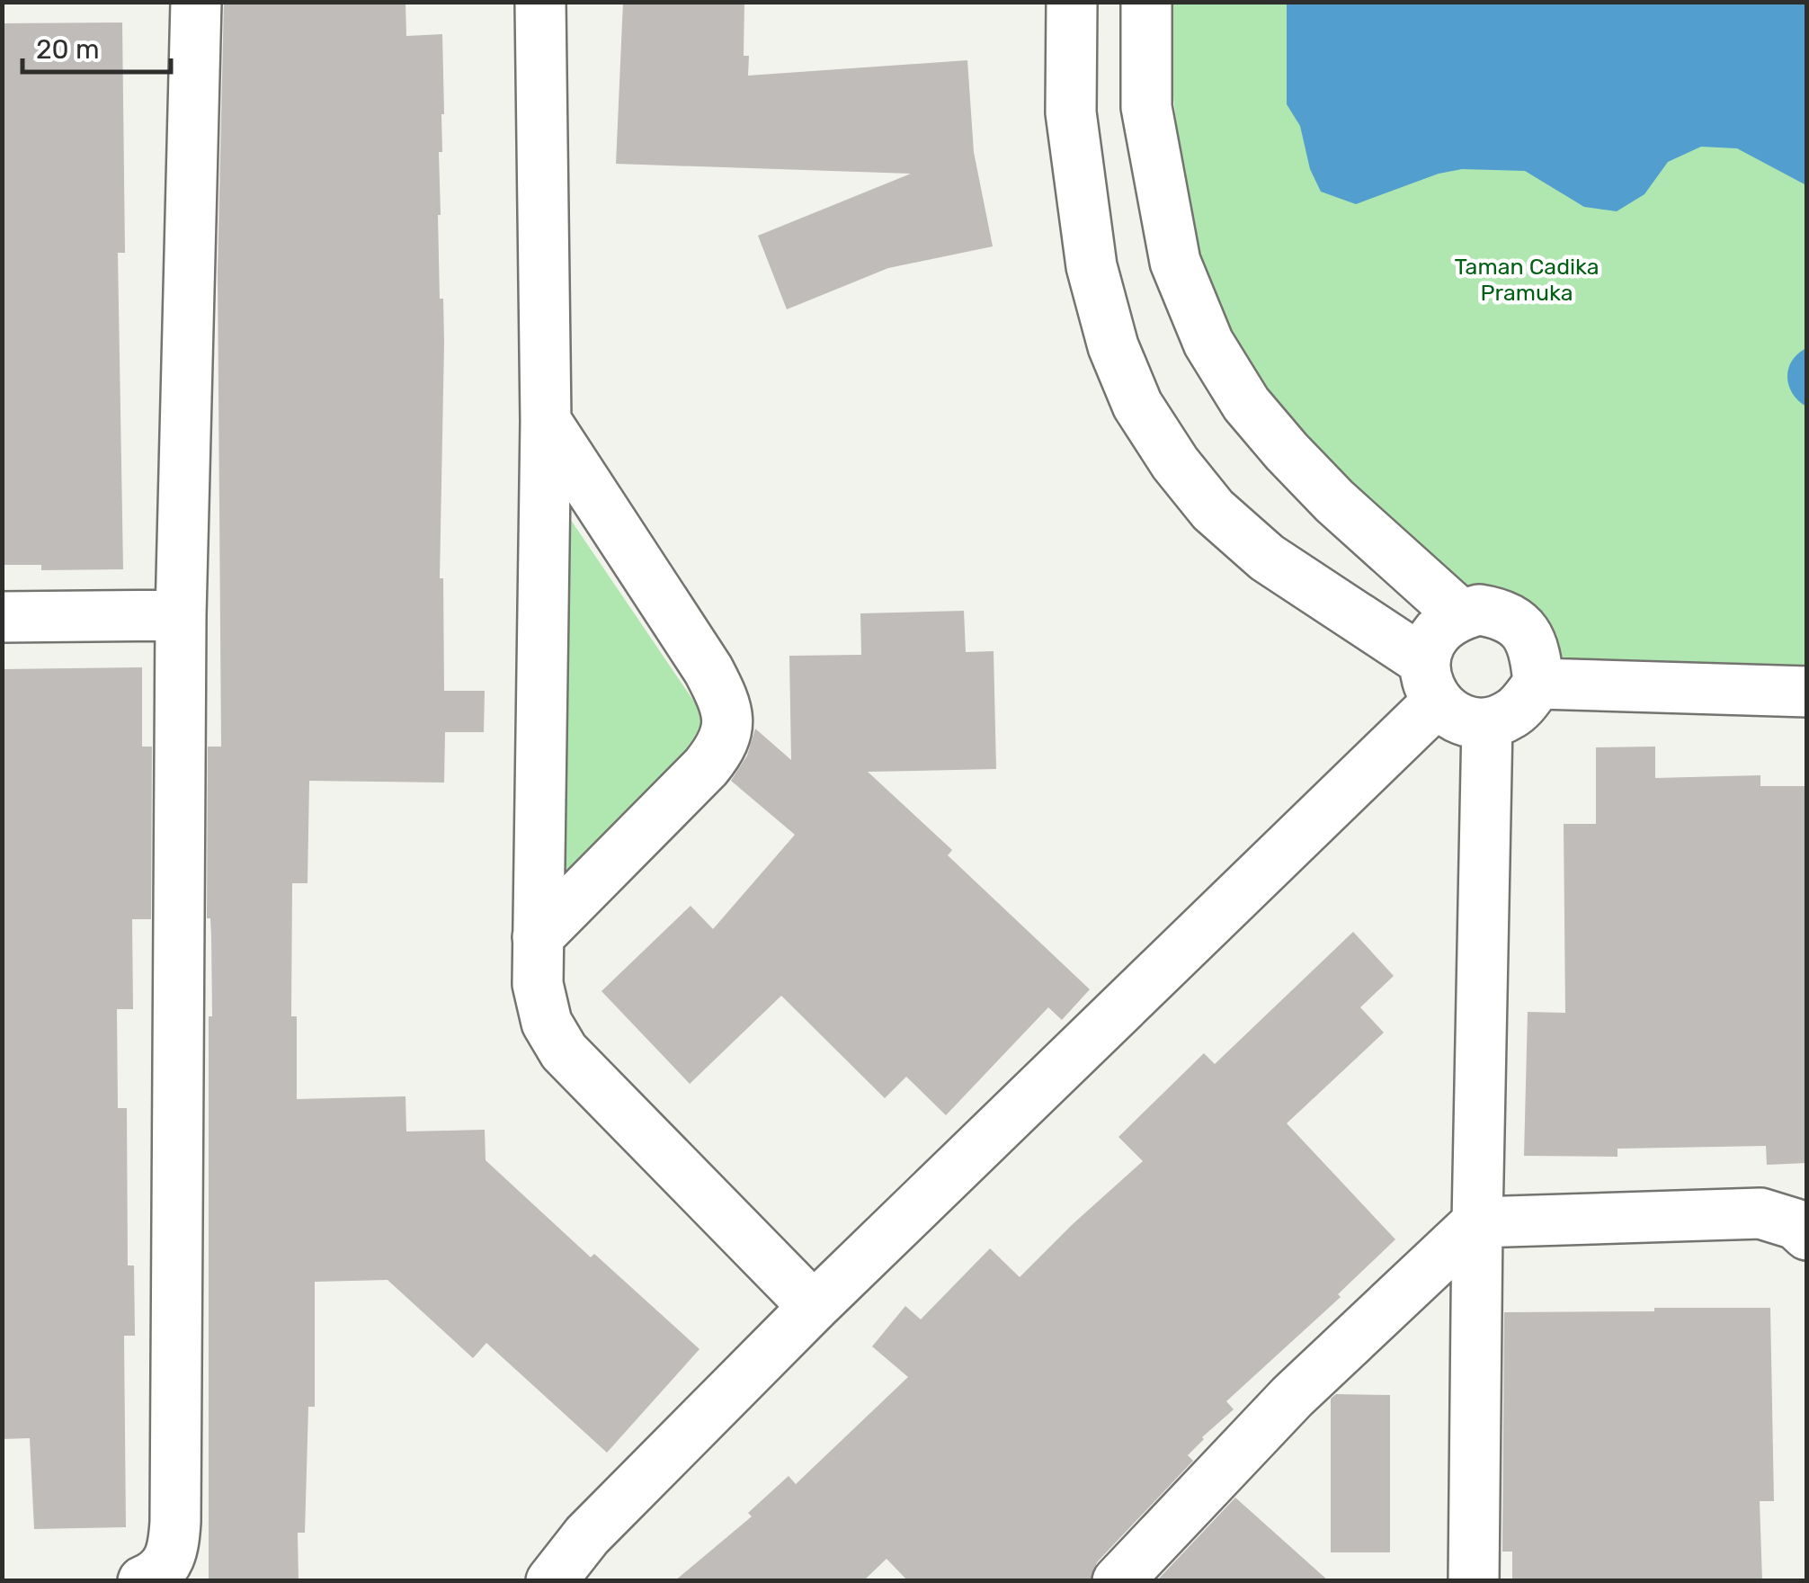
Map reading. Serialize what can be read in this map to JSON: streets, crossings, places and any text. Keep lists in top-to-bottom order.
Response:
{
  "parks": ["Taman Cadika Pramuka"],
  "scale_bar": "20 m"
}
